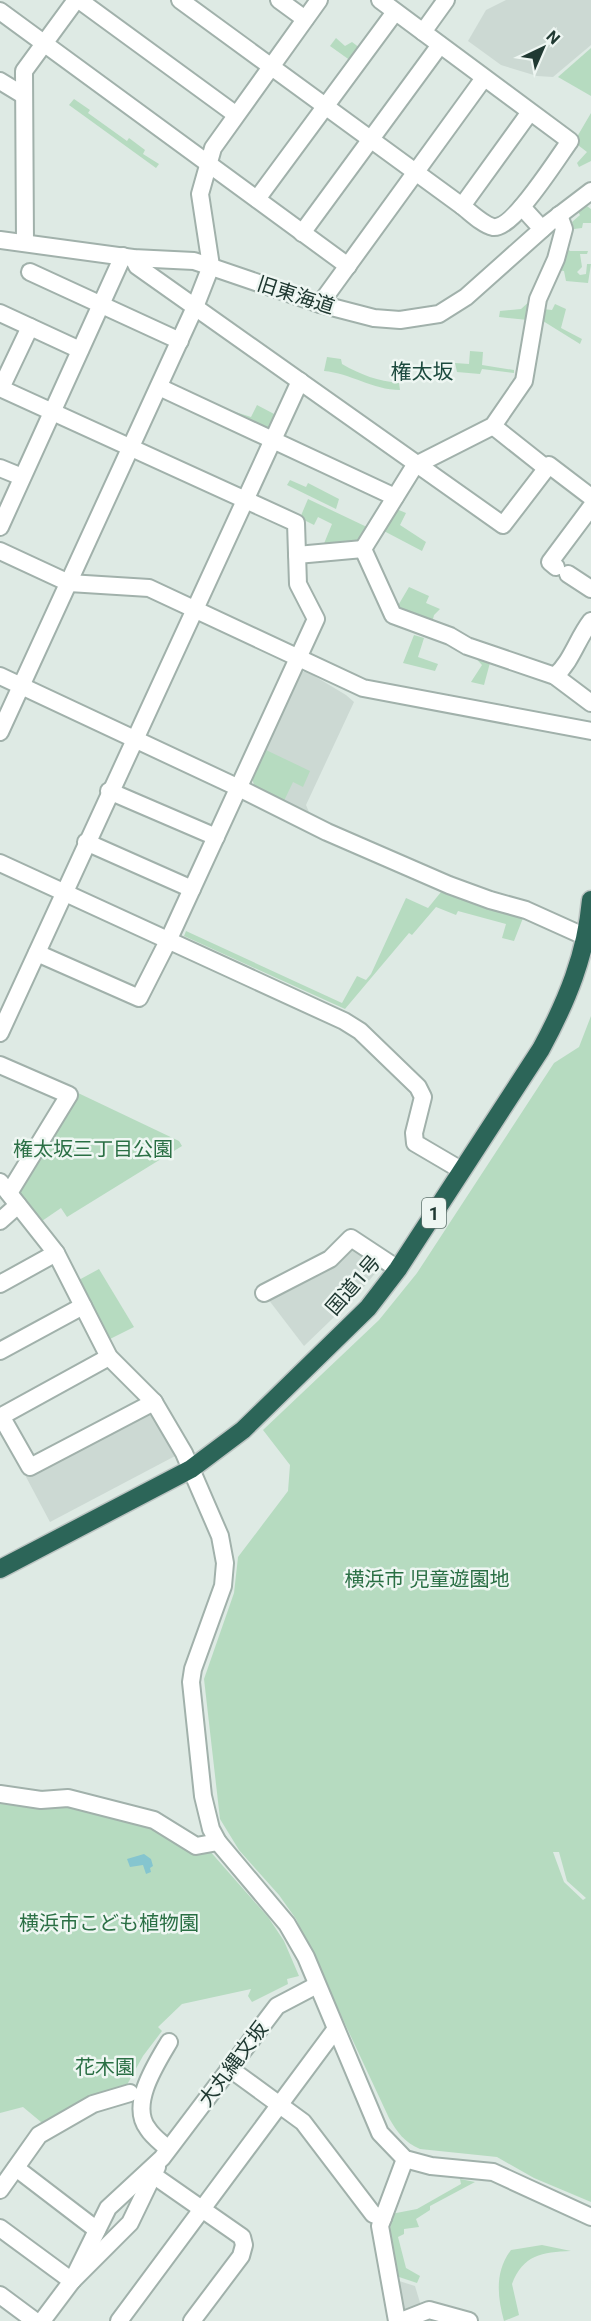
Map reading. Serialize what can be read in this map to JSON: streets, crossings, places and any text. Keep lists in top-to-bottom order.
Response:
{
  "streets": {
    "highway": ["1", "国道1号"],
    "street": ["旧東海道", "大丸縄文坂"]
  },
  "districts": ["権太坂"],
  "parks": [
    "権太坂三丁目公園",
    "横浜市 児童遊園地",
    "横浜市こども植物園",
    "花木園"
  ],
  "north": "top right"
}
